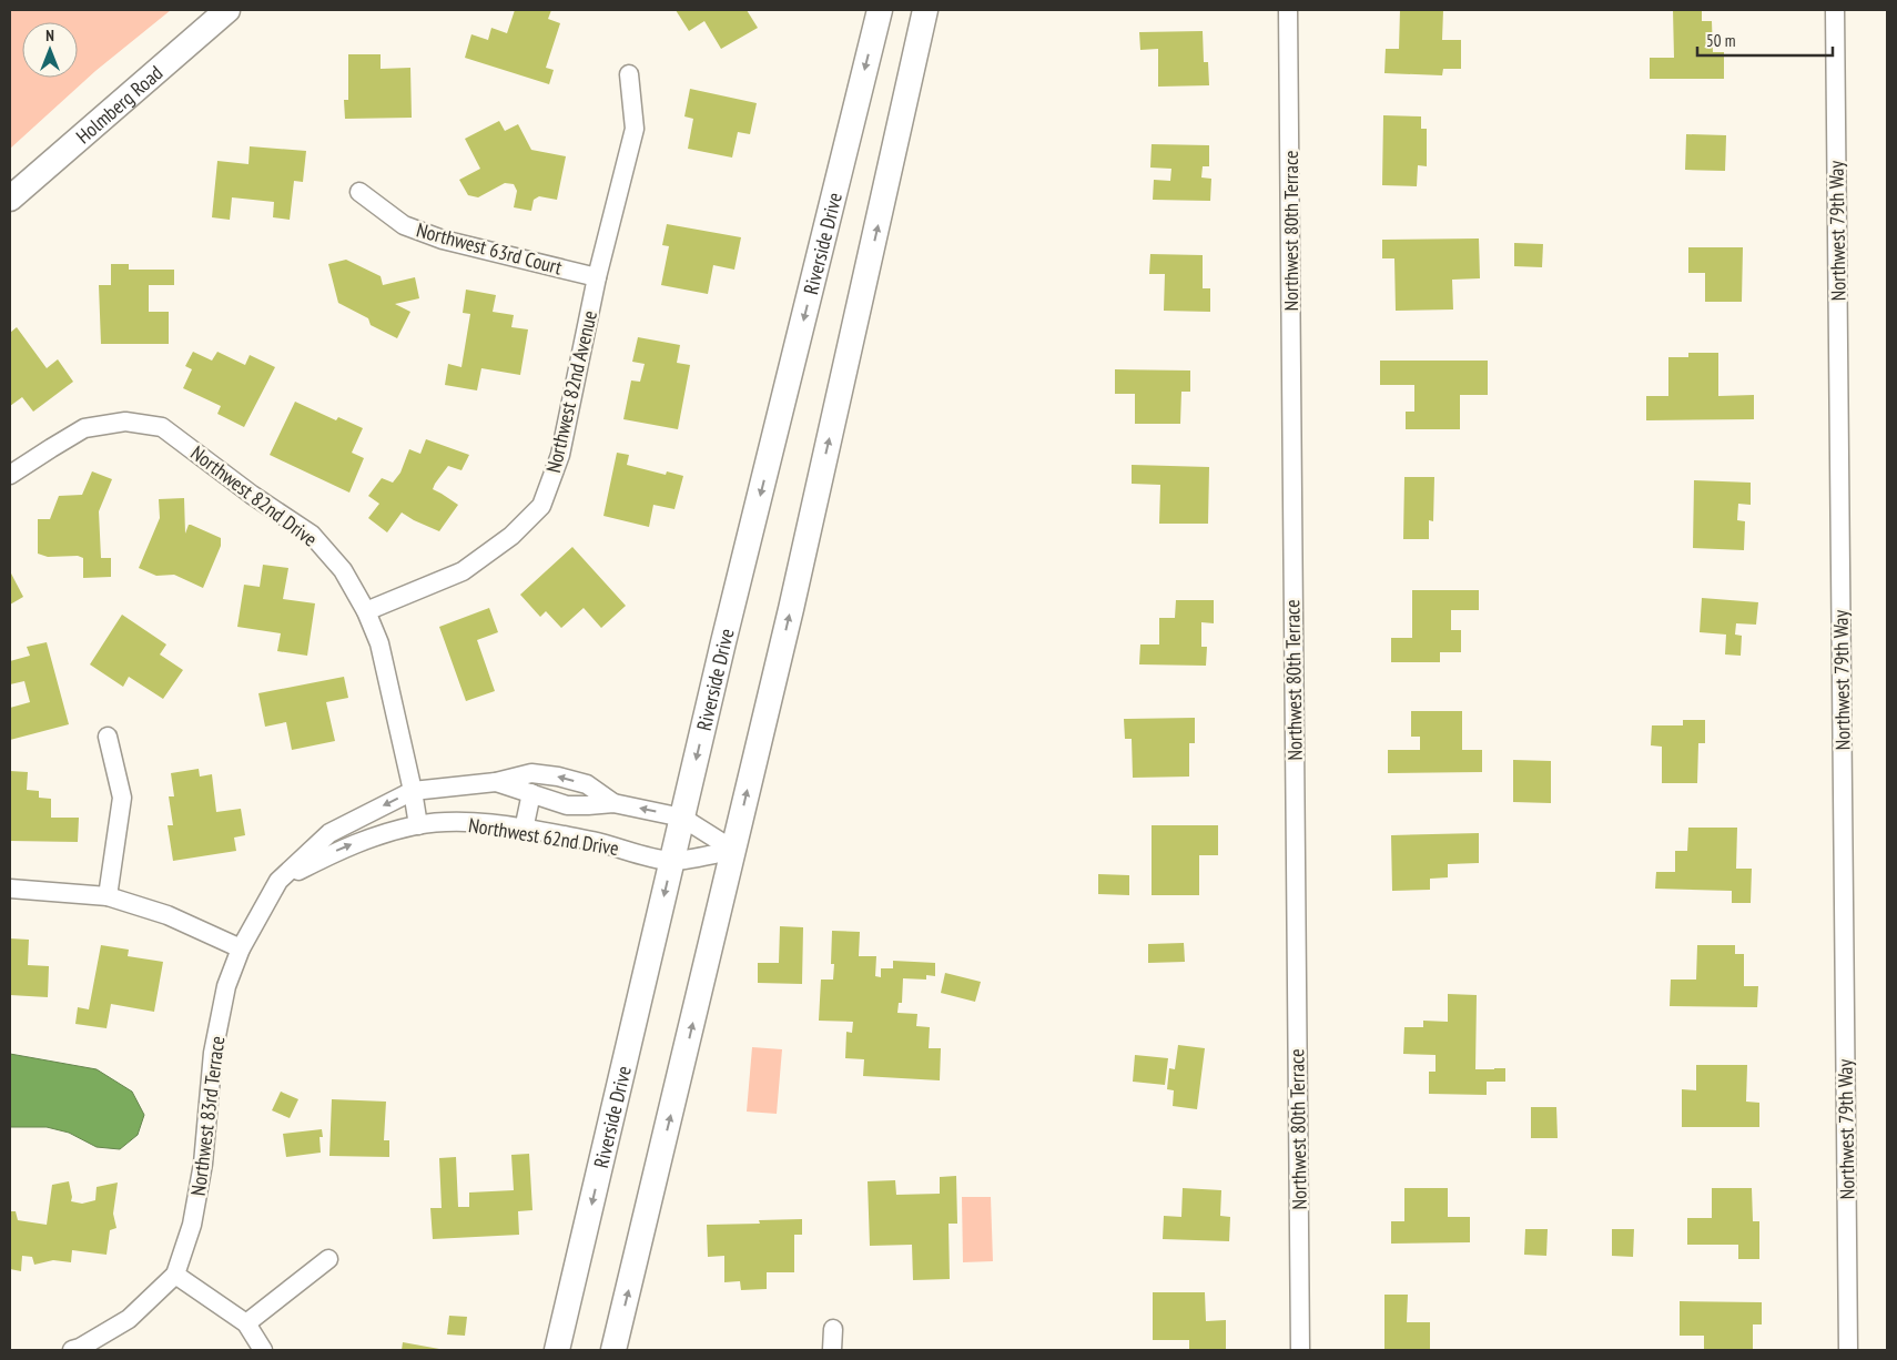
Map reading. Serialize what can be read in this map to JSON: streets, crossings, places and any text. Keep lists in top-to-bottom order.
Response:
{
  "streets": {
    "street": [
      "Holmberg Road",
      "Northwest 80th Terrace",
      "Northwest 79th Way",
      "Riverside Drive",
      "Northwest 63rd Court",
      "Northwest 82nd Avenue",
      "Northwest 82nd Drive",
      "Northwest 62nd Drive",
      "Northwest 83rd Terrace"
    ]
  },
  "crossings": [
    ["Riverside Drive", "Northwest 62nd Drive"],
    ["Northwest 63rd Court", "Northwest 82nd Avenue"],
    ["Northwest 82nd Avenue", "Northwest 82nd Drive"],
    ["Northwest 82nd Drive", "Northwest 62nd Drive"],
    ["Northwest 62nd Drive", "Northwest 83rd Terrace"]
  ],
  "scale_bar": "50 m",
  "north": "top"
}
